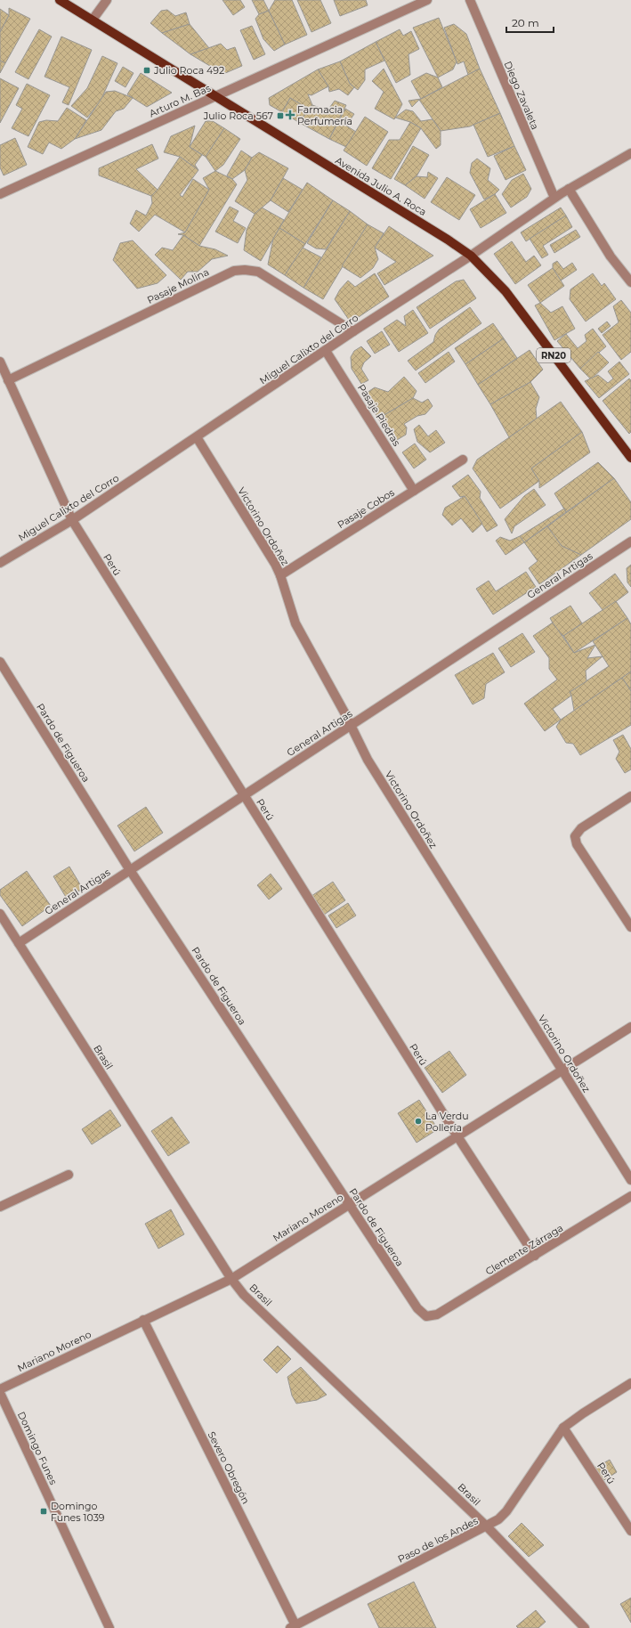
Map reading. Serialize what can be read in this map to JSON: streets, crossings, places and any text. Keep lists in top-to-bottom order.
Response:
{
  "streets": {
    "main road": ["Avenida Julio A. Roca", "RN20"],
    "street": [
      "Diego Zavaleta",
      "Arturo M. Bas",
      "Pasaje Molina",
      "Miguel Calixto del Corro",
      "Pasaje Piedras",
      "Pasaje Cobos",
      "Victorino Ordoñez",
      "Perú",
      "General Artigas",
      "Pardo de Figueroa",
      "Brasil",
      "Mariano Moreno",
      "Clemente Zárraga",
      "Domingo Funes",
      "Severo Obregón",
      "Paso de los Andes"
    ]
  },
  "crossings": [
    ["Diego Zavaleta", "Miguel Calixto del Corro"],
    ["Arturo M. Bas", "Avenida Julio A. Roca"],
    ["Avenida Julio A. Roca", "Miguel Calixto del Corro"],
    ["Pasaje Molina", "Miguel Calixto del Corro"],
    ["Pasaje Molina", "Perú"],
    ["Miguel Calixto del Corro", "Pasaje Piedras"],
    ["Miguel Calixto del Corro", "Victorino Ordoñez"],
    ["Miguel Calixto del Corro", "Perú"],
    ["Pasaje Piedras", "Pasaje Cobos"],
    ["Pasaje Cobos", "Victorino Ordoñez"],
    ["Victorino Ordoñez", "General Artigas"],
    ["Victorino Ordoñez", "Mariano Moreno"],
    ["Perú", "General Artigas"],
    ["Perú", "Mariano Moreno"],
    ["Perú", "Clemente Zárraga"],
    ["Perú", "Paso de los Andes"],
    ["General Artigas", "Pardo de Figueroa"],
    ["General Artigas", "Brasil"],
    ["Pardo de Figueroa", "Mariano Moreno"],
    ["Pardo de Figueroa", "Clemente Zárraga"],
    ["Brasil", "Mariano Moreno"],
    ["Brasil", "Paso de los Andes"],
    ["Mariano Moreno", "Severo Obregón"],
    ["Severo Obregón", "Paso de los Andes"]
  ],
  "places": {
    "transit": ["Julio Roca 492", "Julio Roca 567", "Domingo Funes 1039"],
    "health": ["Farmacia Perfumería"],
    "other": ["La Verdu Pollería"]
  },
  "scale_bar": "20 m"
}
